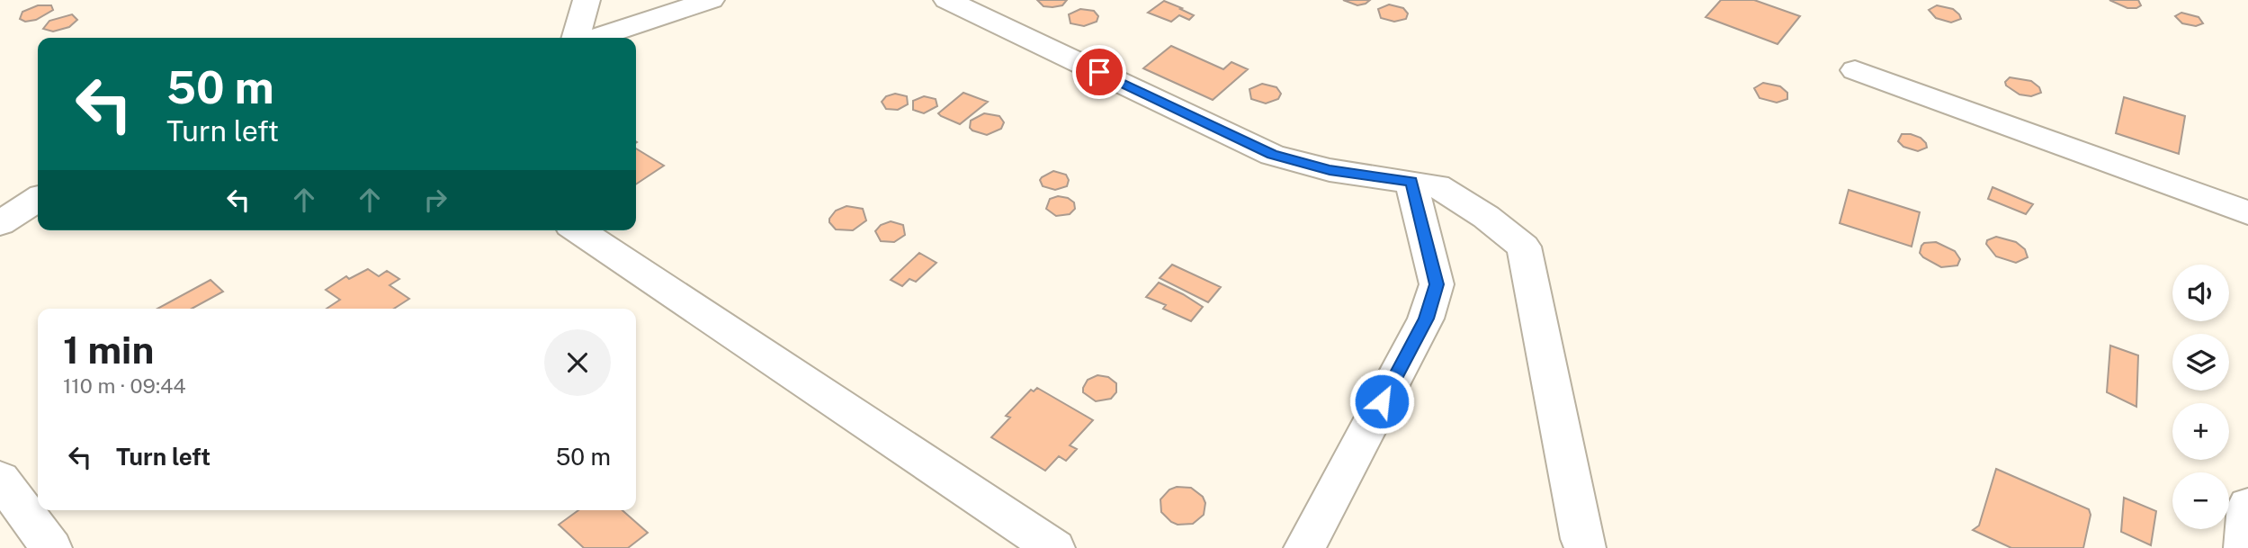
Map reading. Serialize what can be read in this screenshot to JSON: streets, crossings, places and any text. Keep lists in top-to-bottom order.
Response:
{
  "page": {
    "turn": ["50 m", "Turn left"],
    "map_buttons": ["+", "−"],
    "heading": ["1 min", "110 m · 09:44"],
    "list": [
      {
        "name": "Turn left",
        "value": "50 m"
      }
    ]
  }
}
